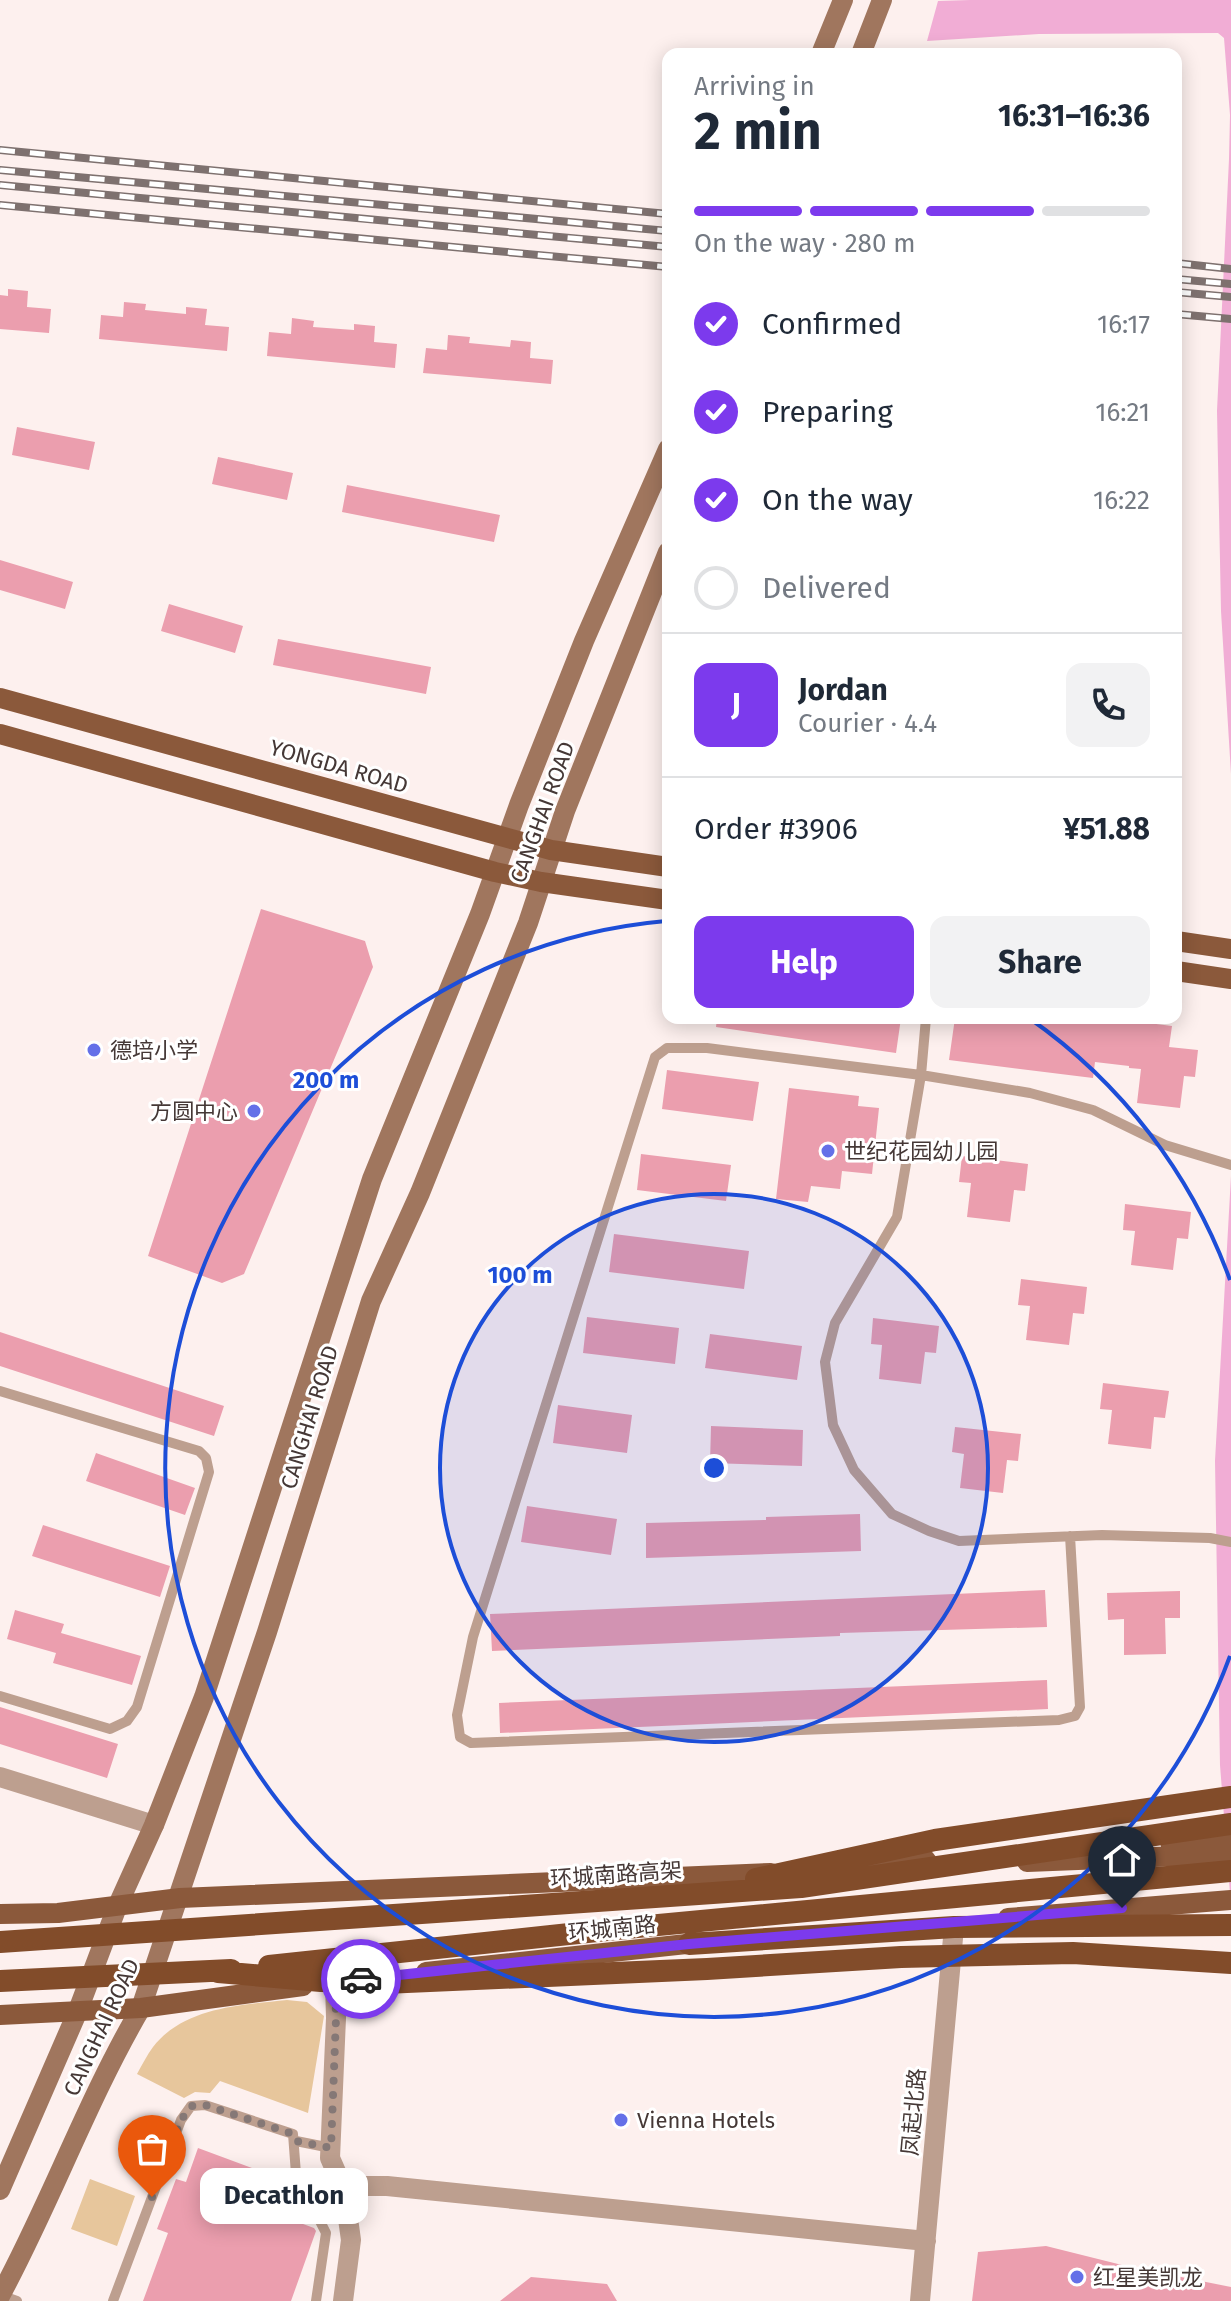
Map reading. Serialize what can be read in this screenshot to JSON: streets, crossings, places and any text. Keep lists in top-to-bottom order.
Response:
{
  "streets": {
    "highway": ["环城南路高架"],
    "main road": ["YONGDA ROAD", "CANGHAI ROAD", "环城南路"],
    "street": ["凤起北路"]
  },
  "crossings": [
    ["YONGDA ROAD", "CANGHAI ROAD"],
    ["CANGHAI ROAD", "环城南路"],
    ["环城南路高架", "环城南路"]
  ],
  "places": [
    "德培小学",
    "方圆中心",
    "世纪花园幼儿园",
    "Vienna Hotels",
    "Decathlon",
    "红星美凯龙"
  ],
  "page": {
    "heading": ["2 min", "Arriving in", "16:31–16:36"],
    "panel": [
      "Jordan",
      "Courier · 4.4",
      "Order #3906",
      "¥51.88"
    ],
    "bar": "On the way · 280 m",
    "list": [
      ["Confirmed", "16:17"],
      ["Preparing", "16:21"],
      ["On the way", "16:22"],
      "Delivered"
    ],
    "round": "J",
    "buttons": ["Help", "Share"],
    "bubble": "Decathlon"
  },
  "rings": ["200 m", "100 m"]
}
